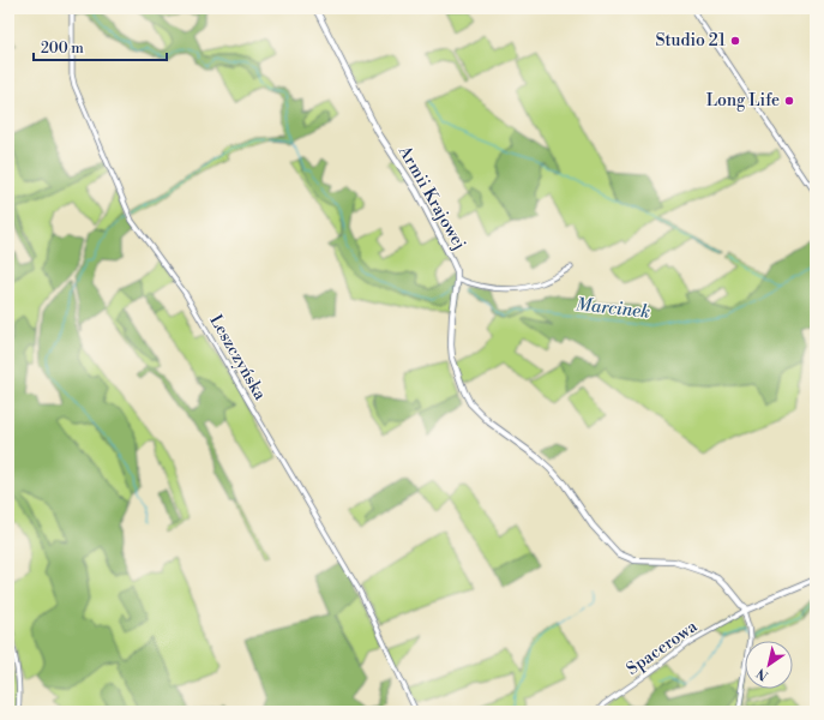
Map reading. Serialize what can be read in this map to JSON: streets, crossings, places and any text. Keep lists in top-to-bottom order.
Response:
{
  "streets": {
    "street": ["Armii Krajowej", "Leszczyńska", "Spacerowa"]
  },
  "crossings": [
    ["Armii Krajowej", "Spacerowa"]
  ],
  "water": ["Marcinek"],
  "places": ["Studio 21", "Long Life"],
  "scale_bar": "200 m",
  "north": "bottom left"
}
